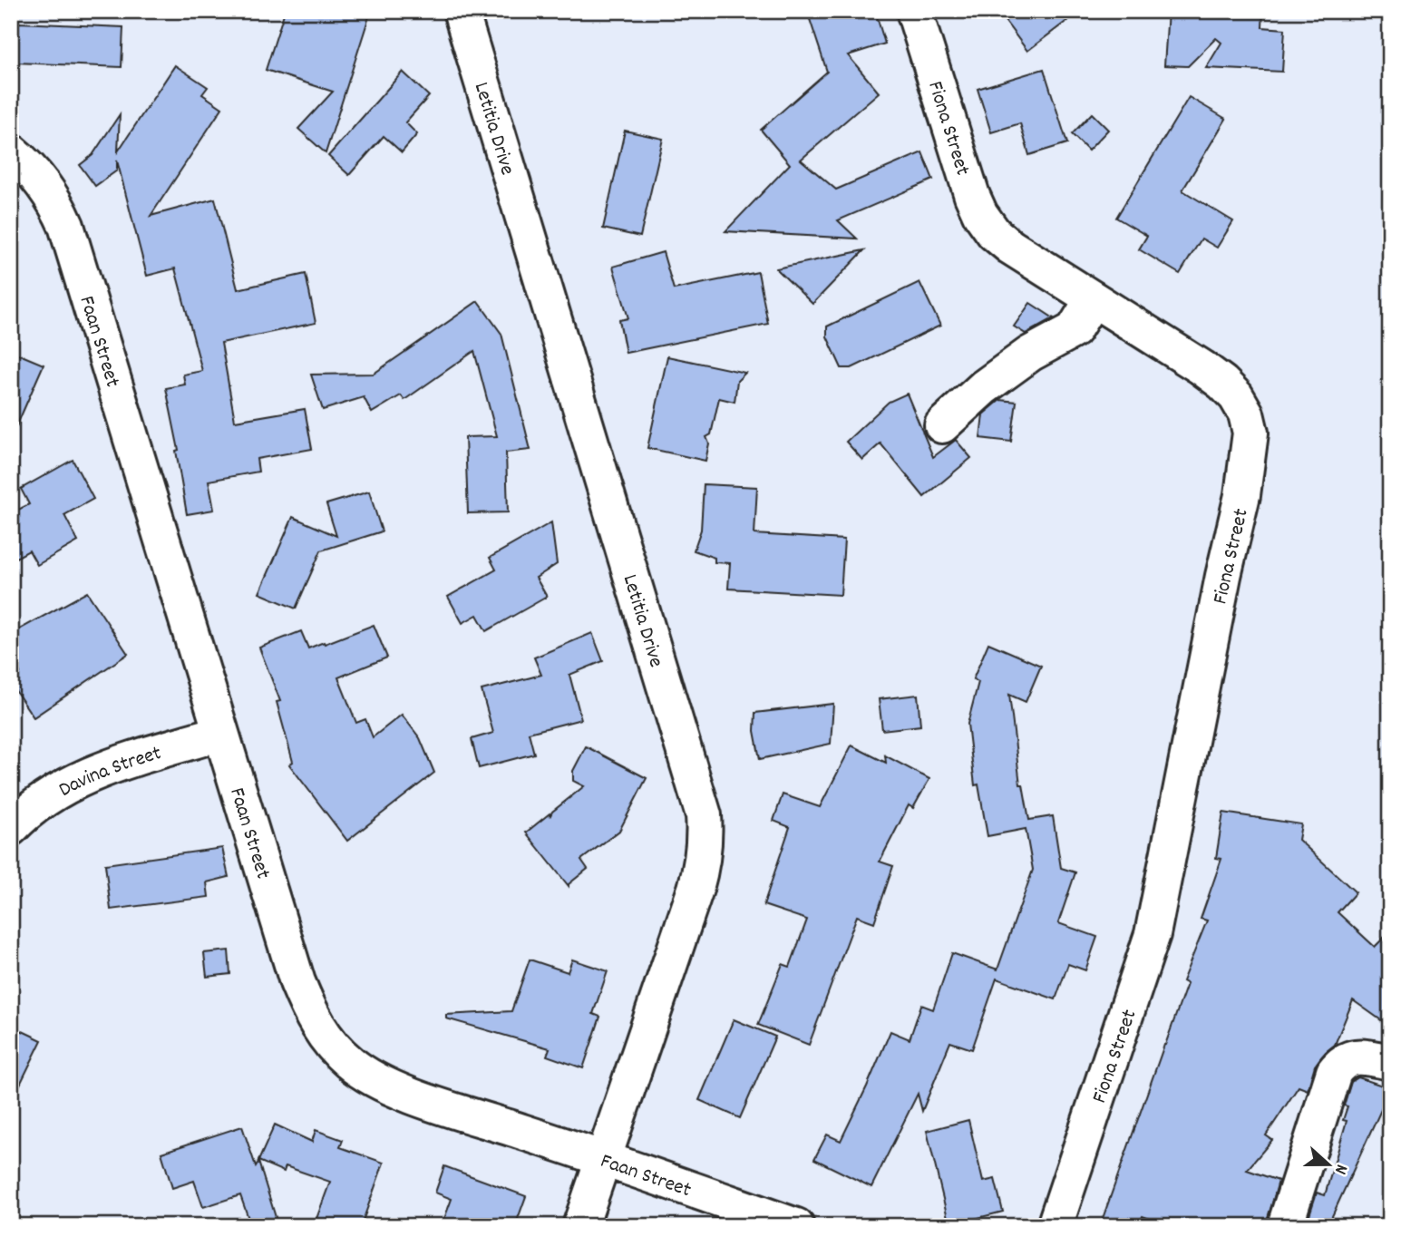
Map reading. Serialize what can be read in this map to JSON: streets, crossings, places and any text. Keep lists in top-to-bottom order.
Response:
{
  "streets": {
    "street": [
      "Letitia Drive",
      "Fiona Street",
      "Faan Street",
      "Davina Street"
    ]
  },
  "crossings": [
    ["Letitia Drive", "Faan Street"],
    ["Faan Street", "Davina Street"]
  ],
  "north": "right"
}
